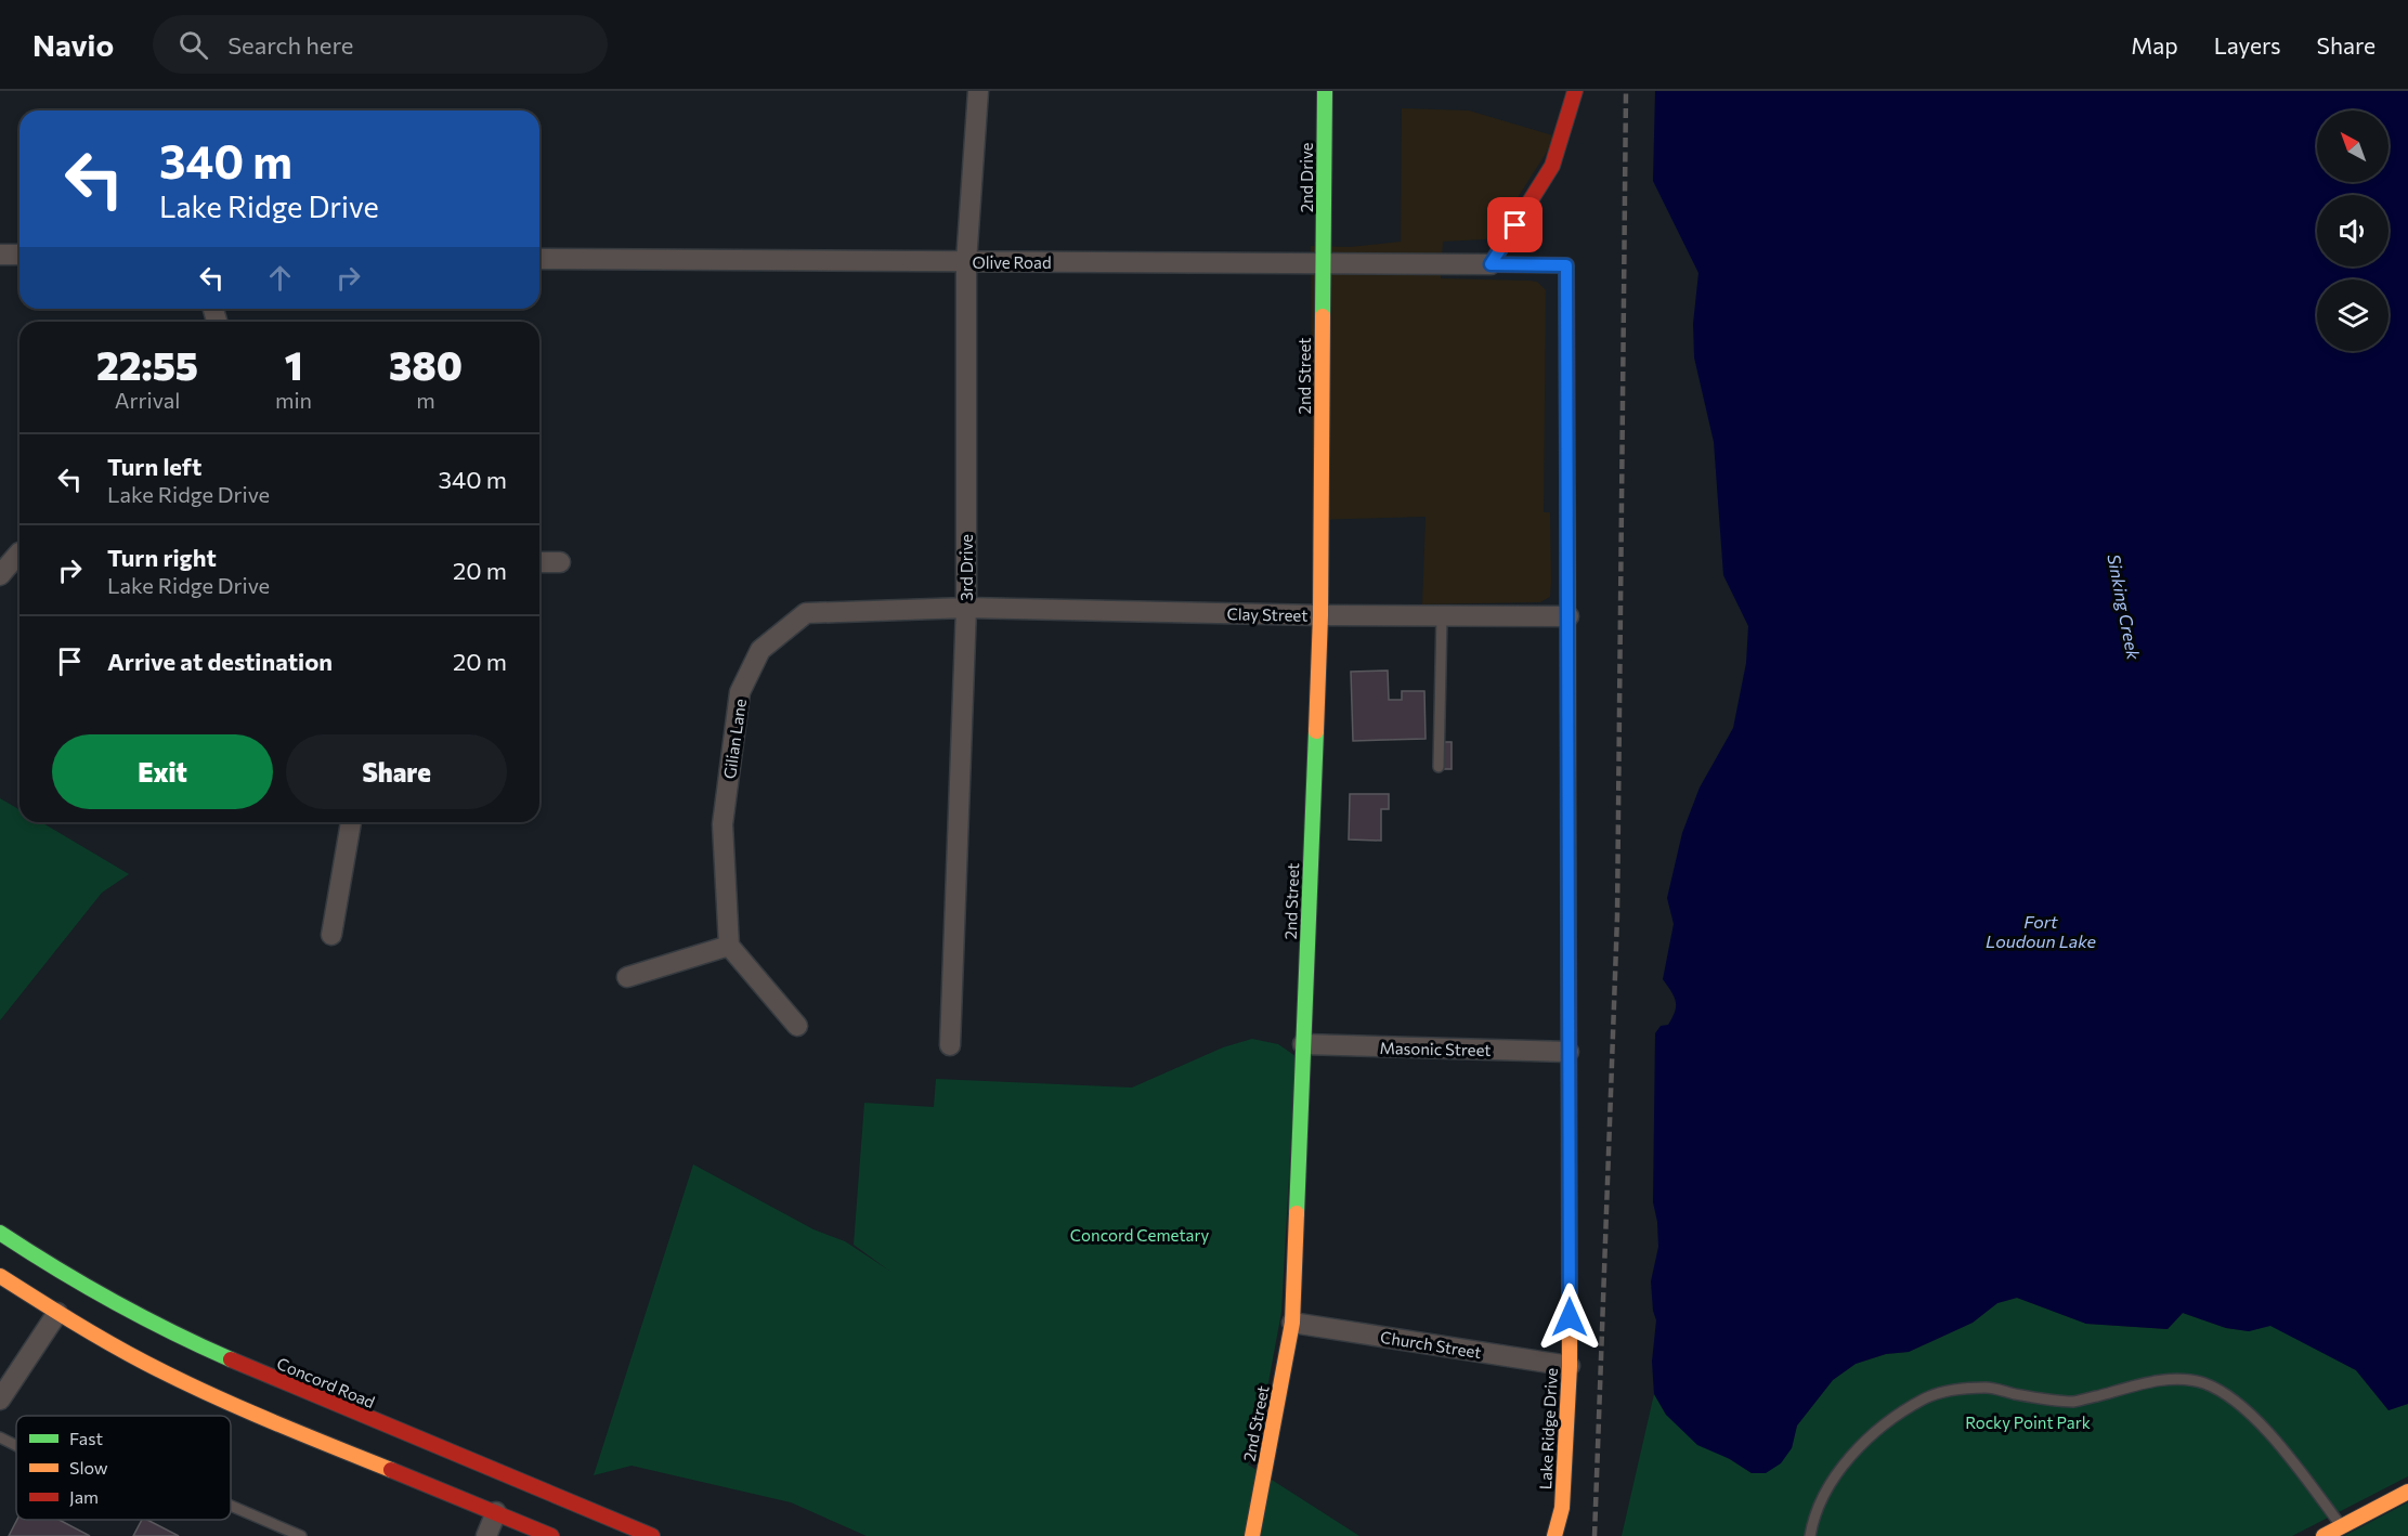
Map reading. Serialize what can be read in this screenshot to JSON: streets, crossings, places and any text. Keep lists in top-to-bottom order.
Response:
{
  "streets": {
    "street": [
      "2nd Drive",
      "Olive Road",
      "2nd Street",
      "3rd Drive",
      "Clay Street",
      "Gilian Lane",
      "Masonic Street",
      "Church Street",
      "Concord Road",
      "Lake Ridge Drive"
    ]
  },
  "crossings": [
    ["2nd Drive", "Olive Road"],
    ["2nd Drive", "2nd Street"],
    ["Olive Road", "2nd Street"],
    ["Olive Road", "3rd Drive"],
    ["Olive Road", "Lake Ridge Drive"],
    ["2nd Street", "Clay Street"],
    ["2nd Street", "Masonic Street"],
    ["2nd Street", "Church Street"],
    ["3rd Drive", "Clay Street"],
    ["3rd Drive", "Gilian Lane"],
    ["Clay Street", "Gilian Lane"],
    ["Clay Street", "Lake Ridge Drive"],
    ["Masonic Street", "Lake Ridge Drive"],
    ["Church Street", "Lake Ridge Drive"]
  ],
  "water": ["Sinking Creek", "Fort Loudoun Lake"],
  "parks": ["Concord Cemetary", "Rocky Point Park"],
  "legend": ["Fast", "Slow", "Jam"],
  "north": "top left",
  "page": {
    "header": "Navio",
    "search": "Search here",
    "nav": ["Map", "Layers", "Share"],
    "turn": ["340 m", "Lake Ridge Drive"],
    "eta": [
      "22:55",
      "Arrival",
      "1",
      "min",
      "380",
      "m"
    ],
    "list": [
      {
        "name": "Turn left",
        "note": "Lake Ridge Drive",
        "value": "340 m"
      },
      {
        "name": "Turn right",
        "note": "Lake Ridge Drive",
        "value": "20 m"
      },
      {
        "name": "Arrive at destination",
        "value": "20 m"
      }
    ],
    "buttons": ["Exit", "Share"]
  }
}
